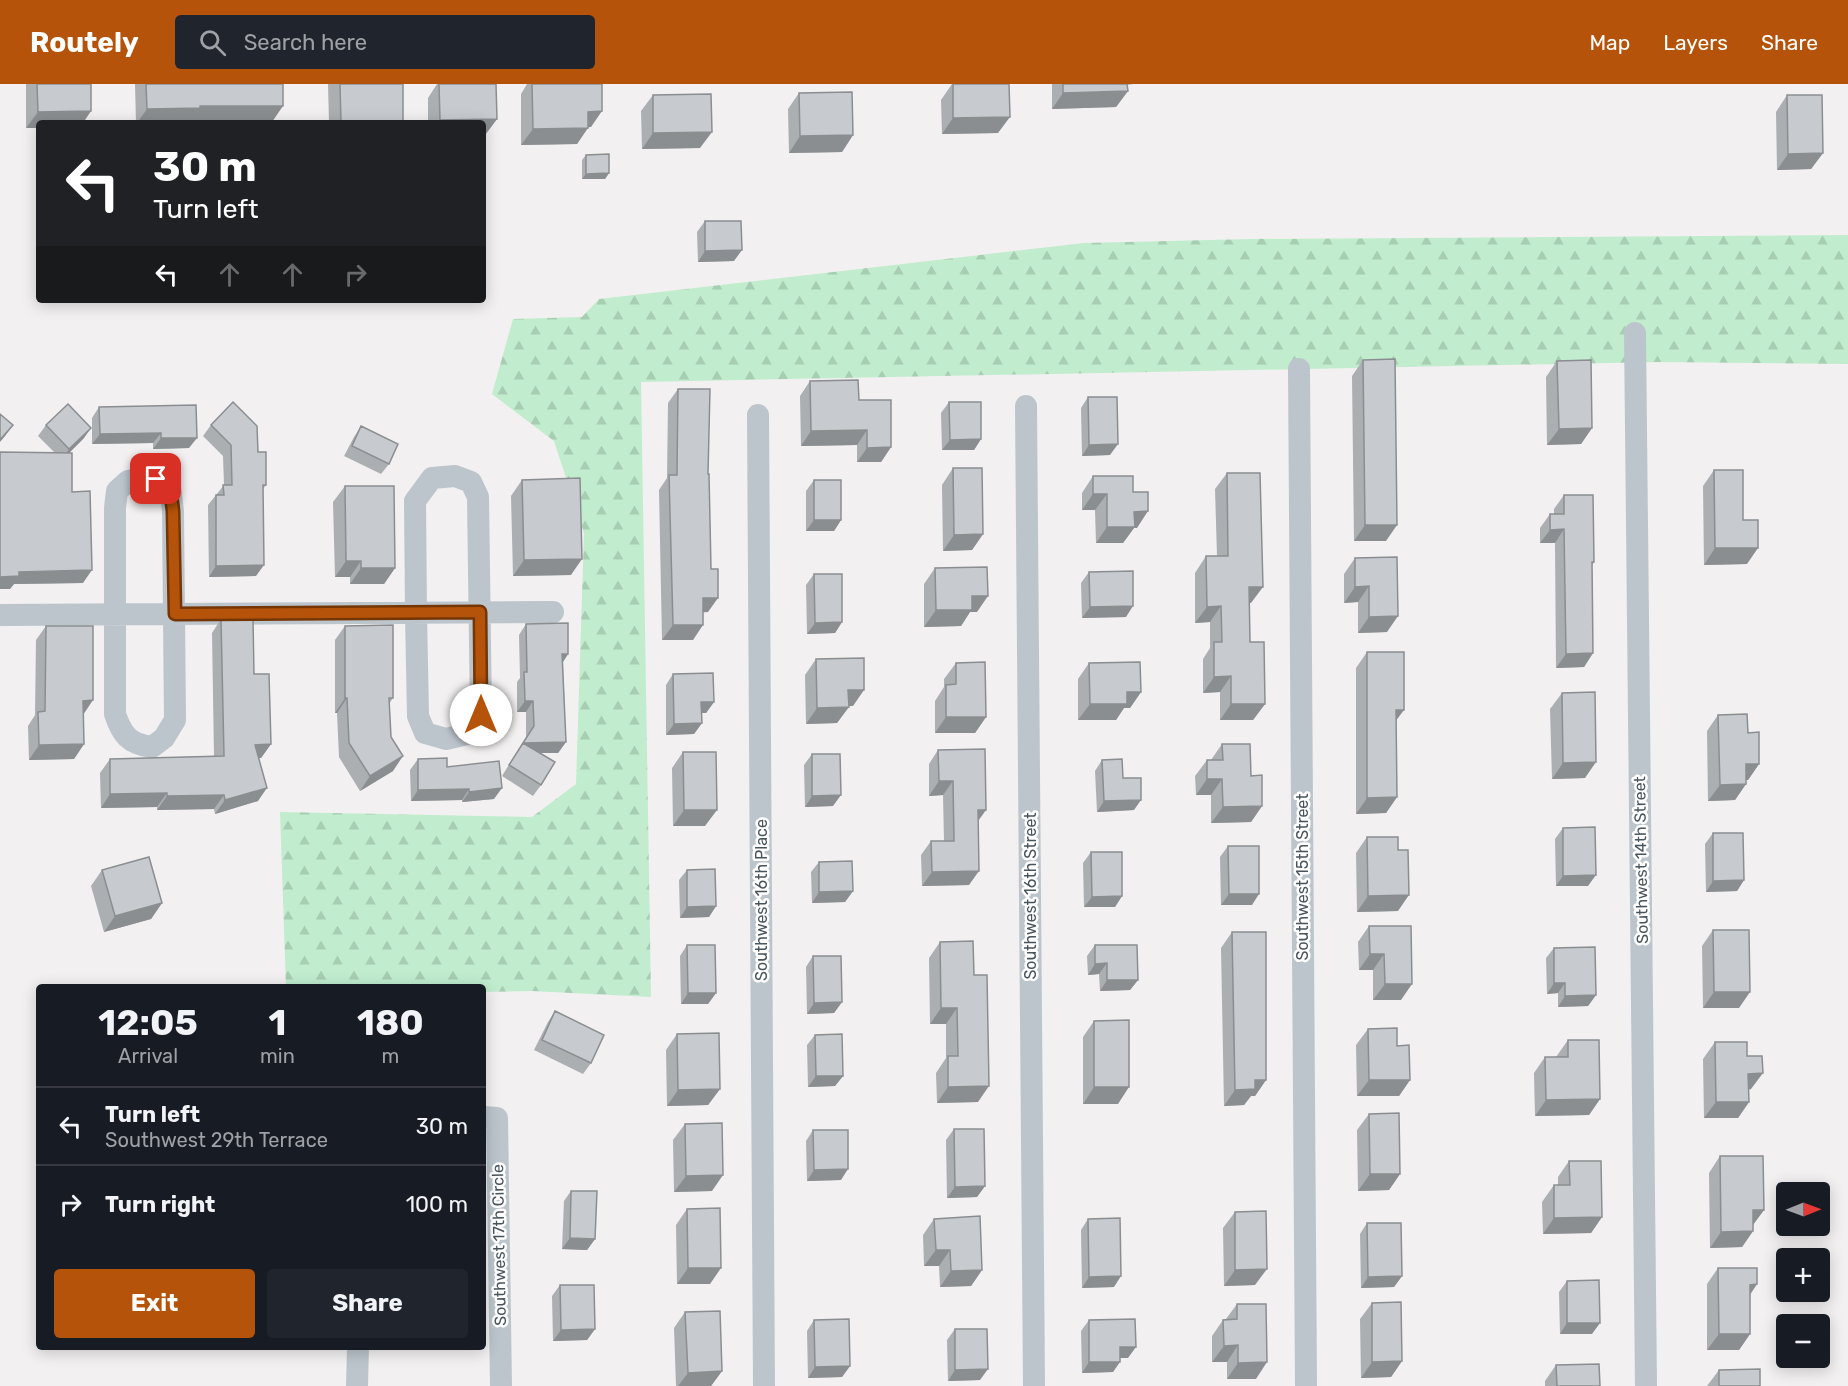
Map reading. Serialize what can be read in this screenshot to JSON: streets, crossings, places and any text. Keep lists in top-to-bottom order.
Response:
{
  "streets": {
    "street": [
      "Southwest 14th Street",
      "Southwest 15th Street",
      "Southwest 16th Street",
      "Southwest 16th Place",
      "Southwest 17th Circle"
    ]
  },
  "north": "right",
  "page": {
    "header": "Routely",
    "search": "Search here",
    "nav": ["Map", "Layers", "Share"],
    "turn": ["30 m", "Turn left"],
    "eta": [
      "12:05",
      "Arrival",
      "1",
      "min",
      "180",
      "m"
    ],
    "list": [
      {
        "name": "Turn left",
        "note": "Southwest 29th Terrace",
        "value": "30 m"
      },
      {
        "name": "Turn right",
        "value": "100 m"
      }
    ],
    "map_buttons": ["+", "−"],
    "buttons": ["Exit", "Share"]
  }
}
